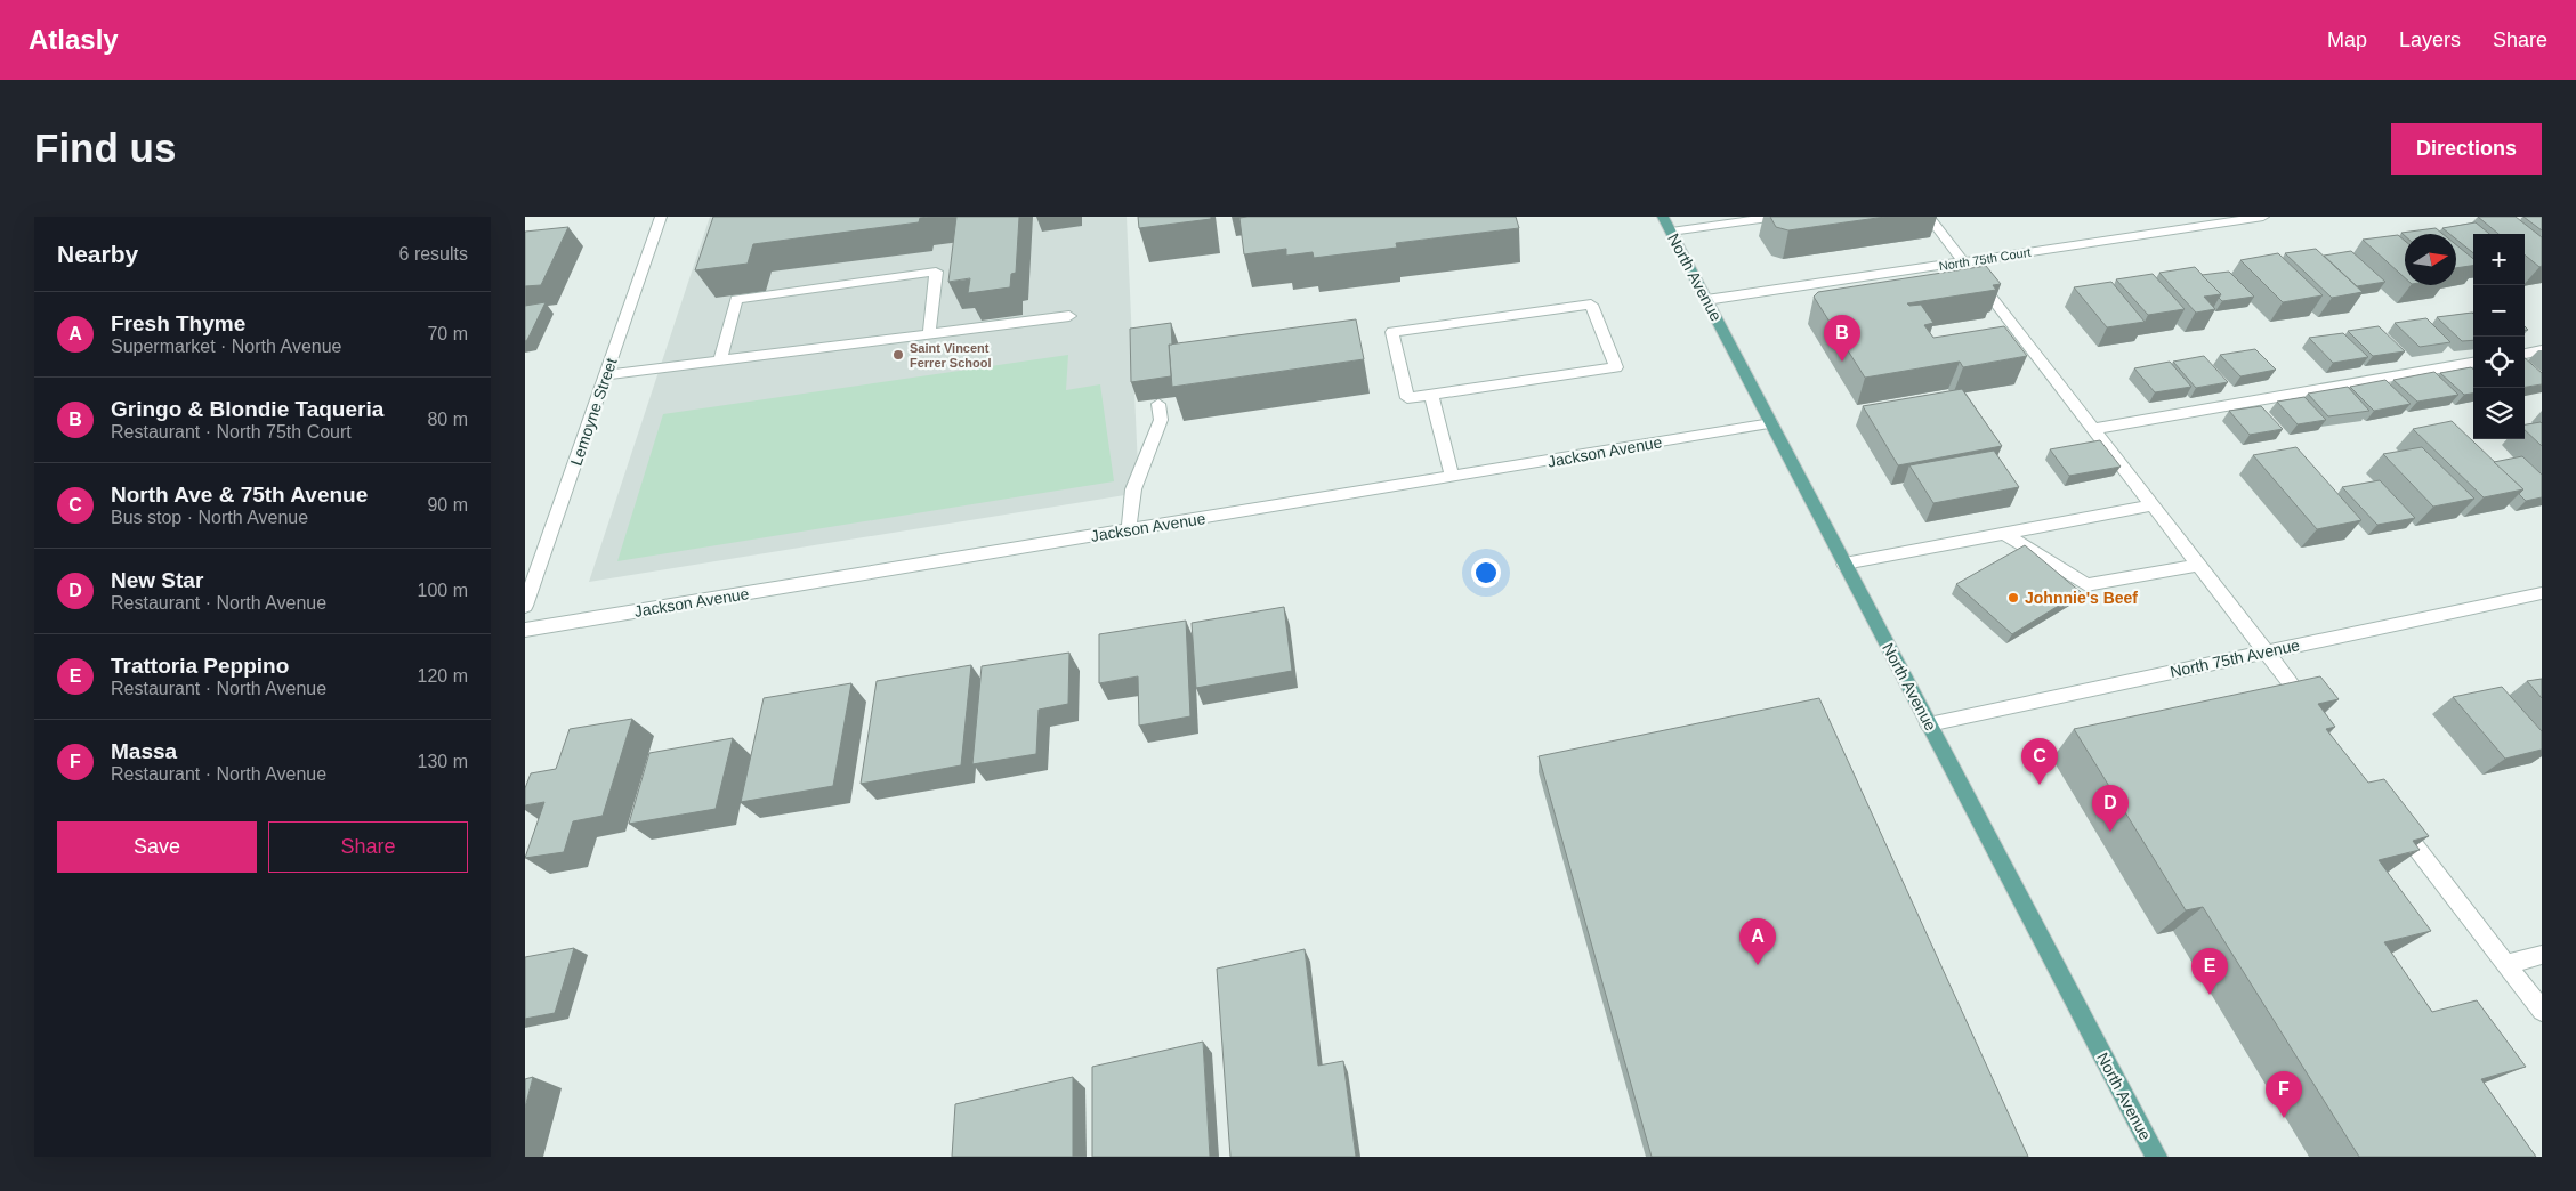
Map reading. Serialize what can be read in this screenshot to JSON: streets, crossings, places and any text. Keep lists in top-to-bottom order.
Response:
{
  "streets": {
    "main road": ["North Avenue"],
    "street": [
      "North 75th Court",
      "Lemoyne Street",
      "Jackson Avenue",
      "North 75th Avenue"
    ]
  },
  "crossings": [
    ["North 75th Court", "North Avenue"],
    ["North Avenue", "Jackson Avenue"],
    ["North Avenue", "North 75th Avenue"]
  ],
  "places": ["Saint Vincent Ferrer School", "Johnnie's Beef"],
  "north": "right",
  "page": {
    "header": "Atlasly",
    "nav": ["Map", "Layers", "Share"],
    "buttons": [
      "Directions",
      ["Save", "Share"]
    ],
    "title": "Find us",
    "heading": ["Nearby", "6 results"],
    "map_buttons": ["+", "−"],
    "list": [
      {
        "mark": "A",
        "name": "Fresh Thyme",
        "note": "Supermarket · North Avenue",
        "value": "70 m"
      },
      {
        "mark": "B",
        "name": "Gringo & Blondie Taqueria",
        "note": "Restaurant · North 75th Court",
        "value": "80 m"
      },
      {
        "mark": "C",
        "name": "North Ave & 75th Avenue",
        "note": "Bus stop · North Avenue",
        "value": "90 m"
      },
      {
        "mark": "D",
        "name": "New Star",
        "note": "Restaurant · North Avenue",
        "value": "100 m"
      },
      {
        "mark": "E",
        "name": "Trattoria Peppino",
        "note": "Restaurant · North Avenue",
        "value": "120 m"
      },
      {
        "mark": "F",
        "name": "Massa",
        "note": "Restaurant · North Avenue",
        "value": "130 m"
      }
    ],
    "pins": [
      "B",
      "C",
      "D",
      "A",
      "E",
      "F"
    ]
  }
}
